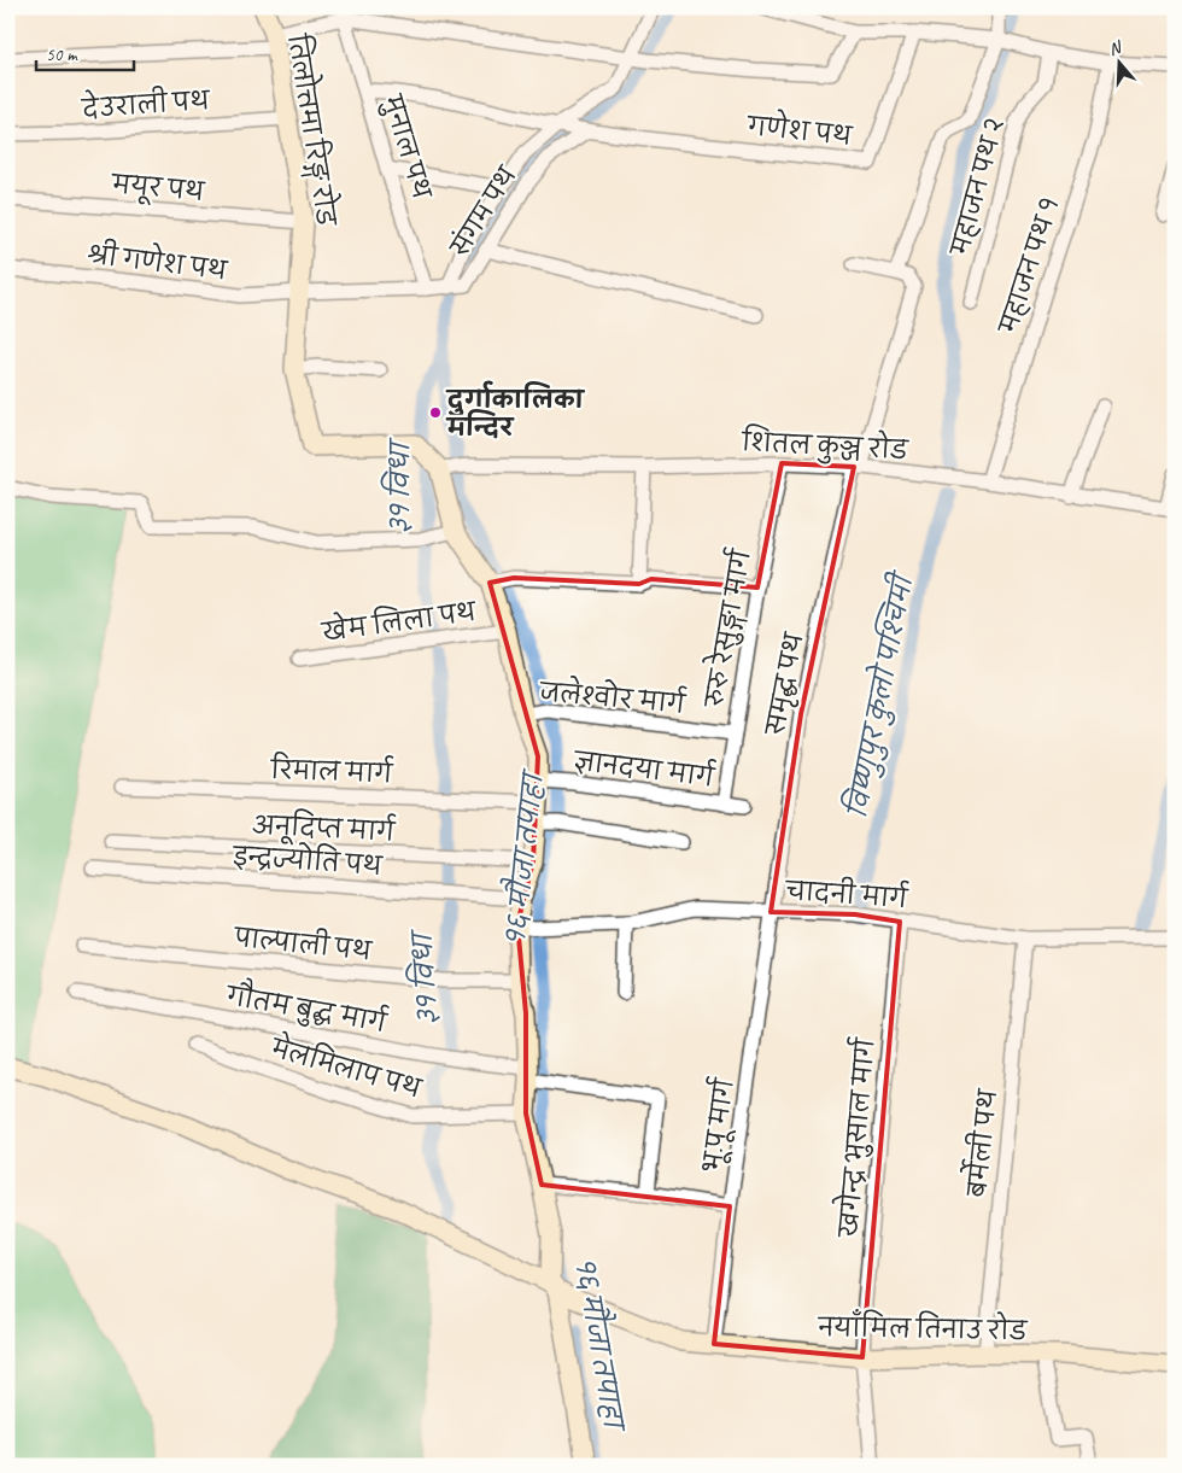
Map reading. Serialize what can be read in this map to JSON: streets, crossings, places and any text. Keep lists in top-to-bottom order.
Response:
{
  "streets": {
    "street": [
      "देउराली पथ",
      "तिलोत्तमा रिङ्ग रोड",
      "गणेश पथ",
      "मुनाल पथ",
      "महाजन पथ २",
      "मयूर पथ",
      "संगम पथ",
      "श्री गणेश पथ",
      "महाजन पथ १",
      "शितल कुञ्ज रोड",
      "खेम लिला पथ",
      "रुरु रेसुङ्गा मार्ग",
      "समृद्ध पथ",
      "जलेश्वोर मार्ग",
      "ज्ञानदया मार्ग",
      "रिमाल मार्ग",
      "अनूदिप्त मार्ग",
      "इन्द्रज्योति पथ",
      "चादनी मार्ग",
      "पाल्पाली पथ",
      "गौतम बुद्ध मार्ग",
      "मेलमिलाप पथ",
      "भू.पू मार्ग",
      "खगेन्द्र भुसाल मार्ग",
      "बर्मेली पथ",
      "नयाँमिल तिनाउ रोड"
    ]
  },
  "crossings": [
    ["देउराली पथ", "तिलोत्तमा रिङ्ग रोड"],
    ["तिलोत्तमा रिङ्ग रोड", "मयूर पथ"],
    ["तिलोत्तमा रिङ्ग रोड", "संगम पथ"],
    ["तिलोत्तमा रिङ्ग रोड", "श्री गणेश पथ"],
    ["तिलोत्तमा रिङ्ग रोड", "शितल कुञ्ज रोड"],
    ["गणेश पथ", "संगम पथ"],
    ["मुनाल पथ", "संगम पथ"],
    ["संगम पथ", "श्री गणेश पथ"],
    ["महाजन पथ १", "शितल कुञ्ज रोड"],
    ["शितल कुञ्ज रोड", "रुरु रेसुङ्गा मार्ग"],
    ["शितल कुञ्ज रोड", "समृद्ध पथ"],
    ["रुरु रेसुङ्गा मार्ग", "जलेश्वोर मार्ग"],
    ["रुरु रेसुङ्गा मार्ग", "ज्ञानदया मार्ग"],
    ["समृद्ध पथ", "चादनी मार्ग"],
    ["समृद्ध पथ", "भू.पू मार्ग"],
    ["चादनी मार्ग", "भू.पू मार्ग"],
    ["चादनी मार्ग", "खगेन्द्र भुसाल मार्ग"],
    ["चादनी मार्ग", "बर्मेली पथ"],
    ["भू.पू मार्ग", "नयाँमिल तिनाउ रोड"],
    ["खगेन्द्र भुसाल मार्ग", "नयाँमिल तिनाउ रोड"],
    ["बर्मेली पथ", "नयाँमिल तिनाउ रोड"]
  ],
  "water": ["३१ विधा", "विष्णुपुर कुलो पश्चिमी", "१६ मौजा तपाहा"],
  "places": ["दुर्गाकालिका मन्दिर"],
  "scale_bar": "50 m",
  "north": "top"
}
